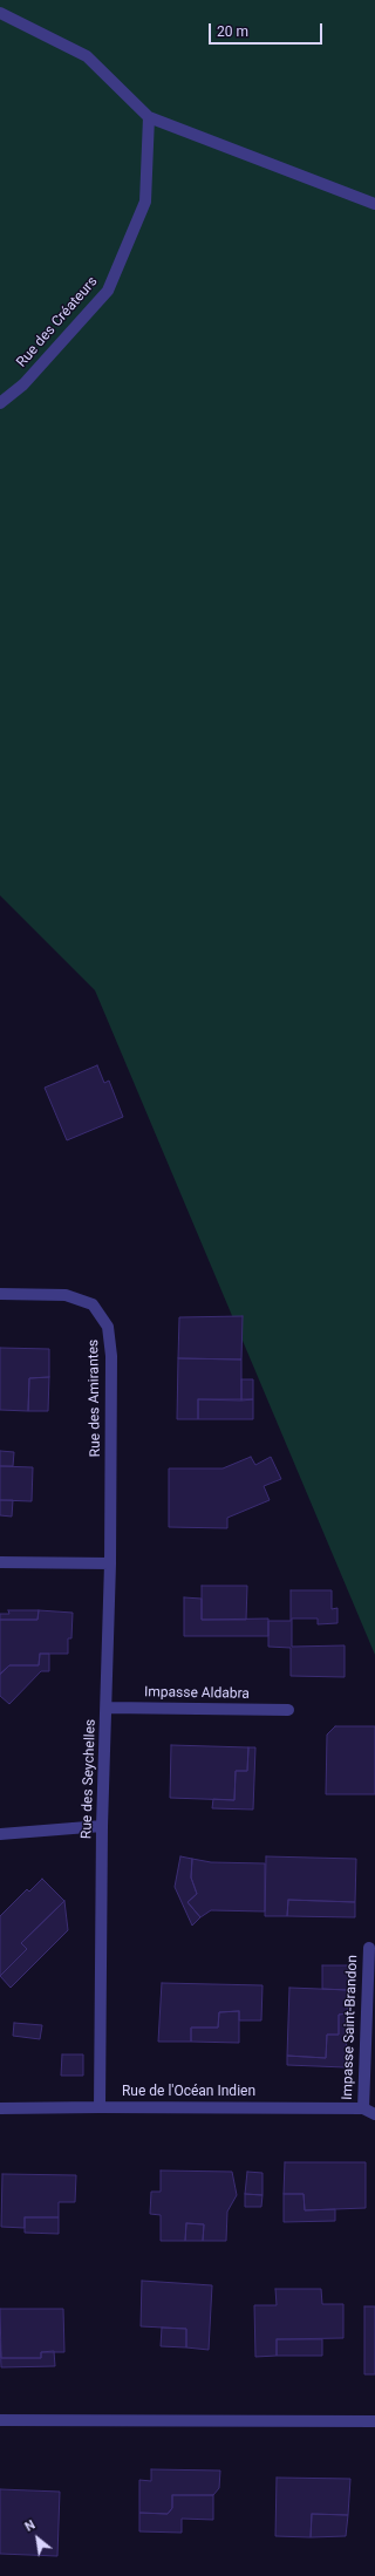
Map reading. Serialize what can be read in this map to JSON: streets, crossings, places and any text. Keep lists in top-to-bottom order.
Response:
{
  "streets": {
    "street": [
      "Rue des Créateurs",
      "Rue des Amirantes",
      "Impasse Aldabra",
      "Rue des Seychelles",
      "Impasse Saint-Brandon",
      "Rue de l'Océan Indien"
    ]
  },
  "crossings": [
    ["Rue des Amirantes", "Rue des Seychelles"],
    ["Impasse Aldabra", "Rue des Seychelles"],
    ["Rue des Seychelles", "Rue de l'Océan Indien"],
    ["Impasse Saint-Brandon", "Rue de l'Océan Indien"]
  ],
  "scale_bar": "20 m",
  "north": "top left"
}
